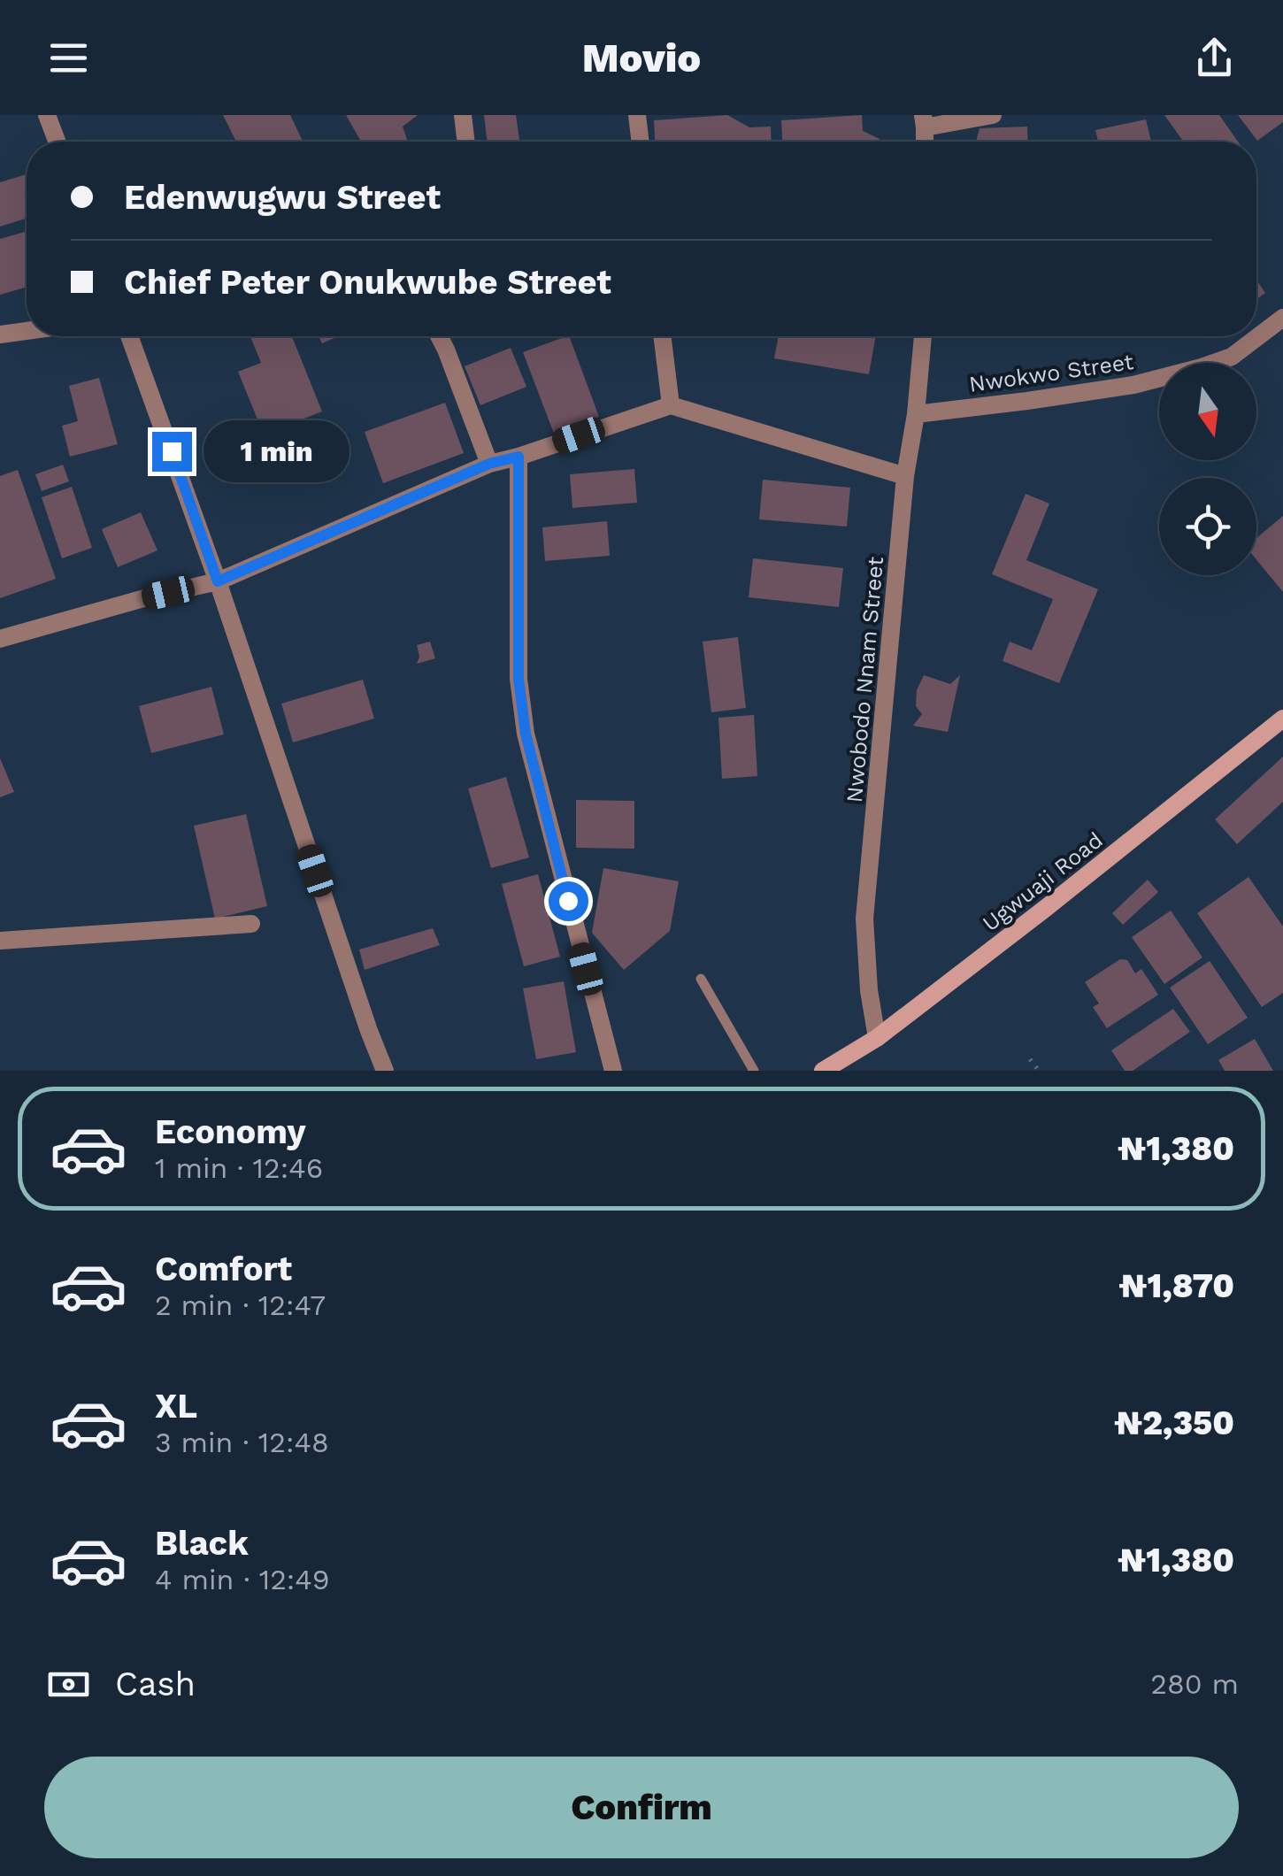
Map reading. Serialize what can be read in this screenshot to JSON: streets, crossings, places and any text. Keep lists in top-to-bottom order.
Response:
{
  "streets": {
    "main road": ["Ugwuaji Road"],
    "street": ["Nwokwo Street", "Nwobodo Nnam Street"]
  },
  "crossings": [
    ["Nwokwo Street", "Nwobodo Nnam Street"],
    ["Nwobodo Nnam Street", "Ugwuaji Road"]
  ],
  "north": "bottom",
  "page": {
    "header": "Movio",
    "banner": ["Edenwugwu Street", "Chief Peter Onukwube Street"],
    "bubble": "1 min",
    "list": [
      {
        "name": "Economy",
        "note": "1 min · 12:46",
        "value": "₦1,380"
      },
      {
        "name": "Comfort",
        "note": "2 min · 12:47",
        "value": "₦1,870"
      },
      {
        "name": "XL",
        "note": "3 min · 12:48",
        "value": "₦2,350"
      },
      {
        "name": "Black",
        "note": "4 min · 12:49",
        "value": "₦1,380"
      }
    ],
    "pay": ["Cash", "280 m"],
    "buttons": "Confirm"
  }
}
